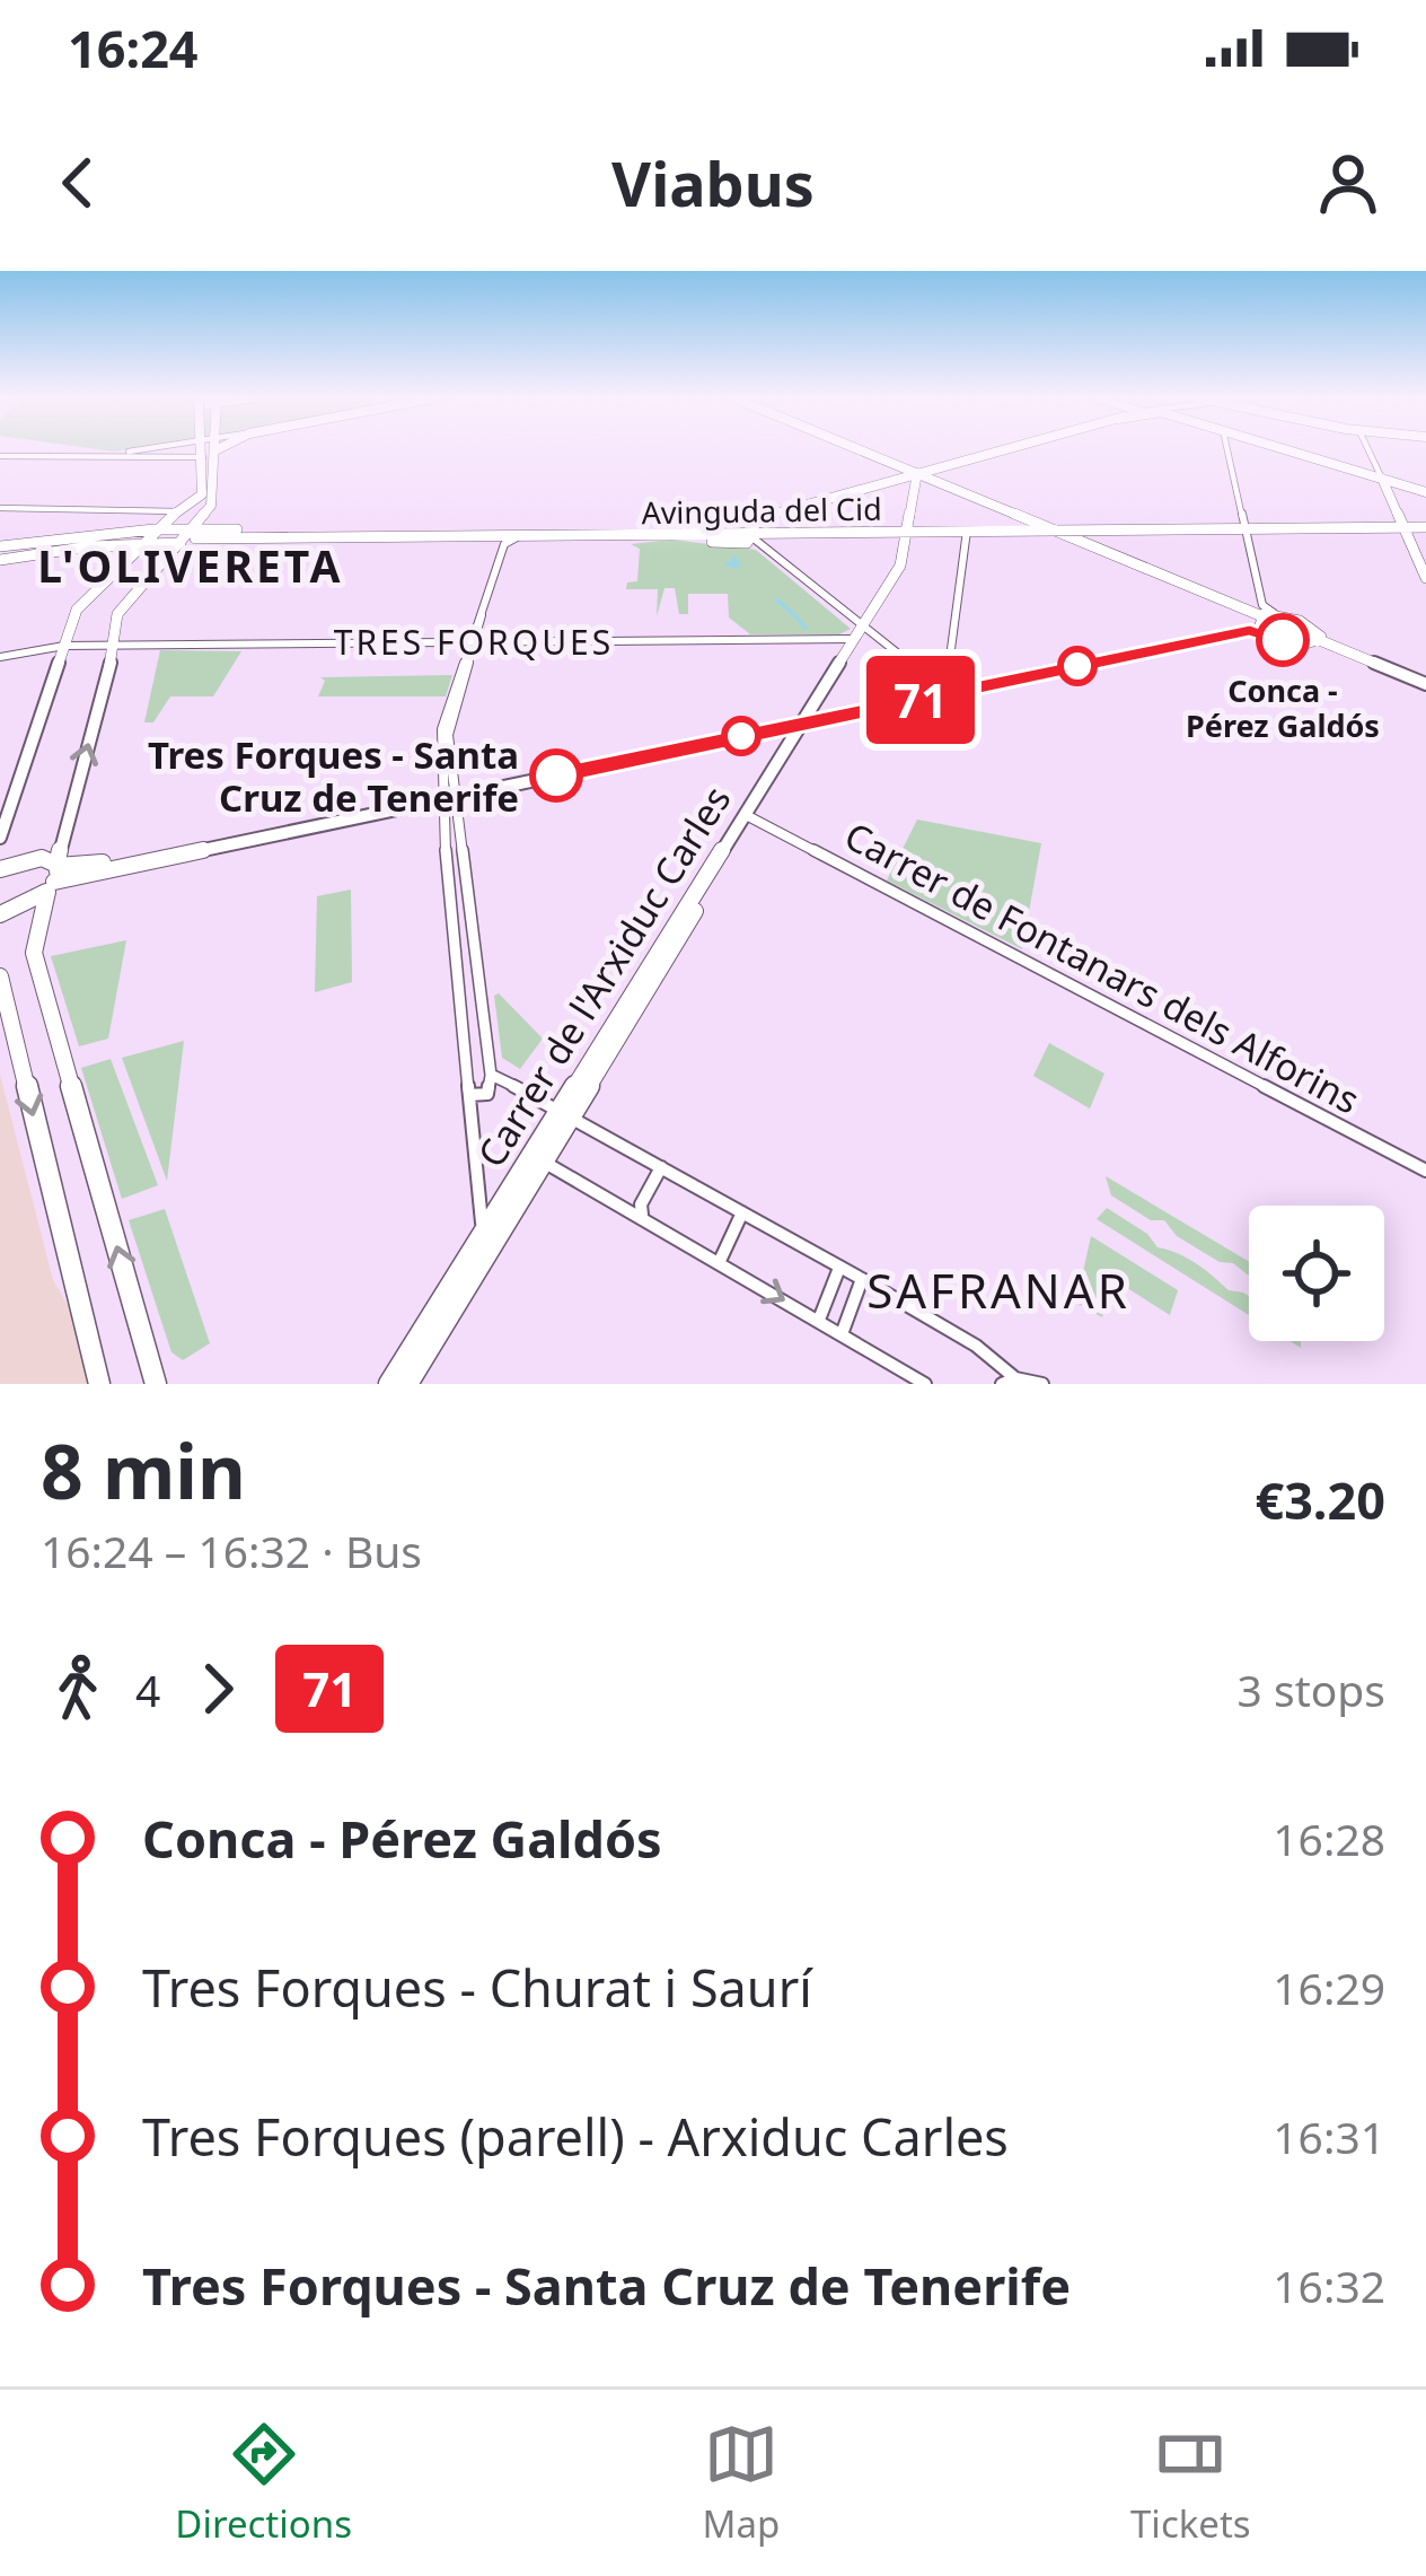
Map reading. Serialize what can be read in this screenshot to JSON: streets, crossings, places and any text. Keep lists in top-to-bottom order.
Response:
{
  "streets": {
    "main road": ["Avinguda del Cid", "Carrer de l'Arxiduc Carles"],
    "street": ["Carrer de Fontanars dels Alforins"]
  },
  "crossings": [
    ["Carrer de Fontanars dels Alforins", "Carrer de l'Arxiduc Carles"]
  ],
  "districts": ["L'OLIVERETA", "TRES FORQUES", "SAFRANAR"],
  "places": ["Conca - Pérez Galdós", "Tres Forques - Santa Cruz de Tenerife"],
  "lines": ["bus line 71"],
  "page": {
    "status": "16:24",
    "header": "Viabus",
    "on_map": "71",
    "heading": ["8 min", "16:24 – 16:32 · Bus", "€3.20"],
    "legs": ["4", "71", "3 stops"],
    "list": [
      {
        "name": "Conca - Pérez Galdós",
        "value": "16:28"
      },
      {
        "name": "Tres Forques - Churat i Saurí",
        "value": "16:29"
      },
      {
        "name": "Tres Forques (parell) - Arxiduc Carles",
        "value": "16:31"
      },
      {
        "name": "Tres Forques - Santa Cruz de Tenerife",
        "value": "16:32"
      }
    ],
    "tabs": ["Directions", "Map", "Tickets"]
  }
}
